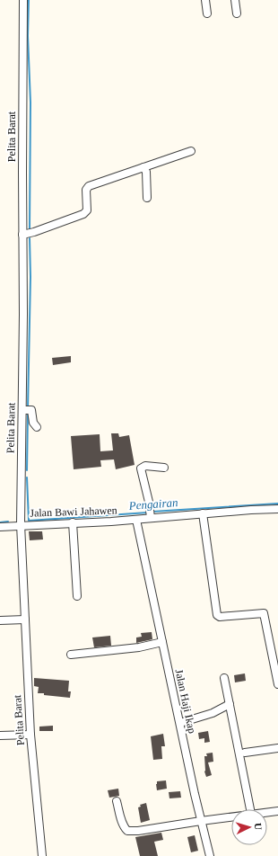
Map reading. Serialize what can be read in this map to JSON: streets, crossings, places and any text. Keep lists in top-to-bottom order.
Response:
{
  "streets": {
    "street": ["Pelita Barat", "Jalan Bawi Jahawen", "Jalan Haji Ikap"]
  },
  "crossings": [
    ["Pelita Barat", "Jalan Bawi Jahawen"],
    ["Jalan Bawi Jahawen", "Jalan Haji Ikap"]
  ],
  "water": ["Pengairan"],
  "north": "right"
}
